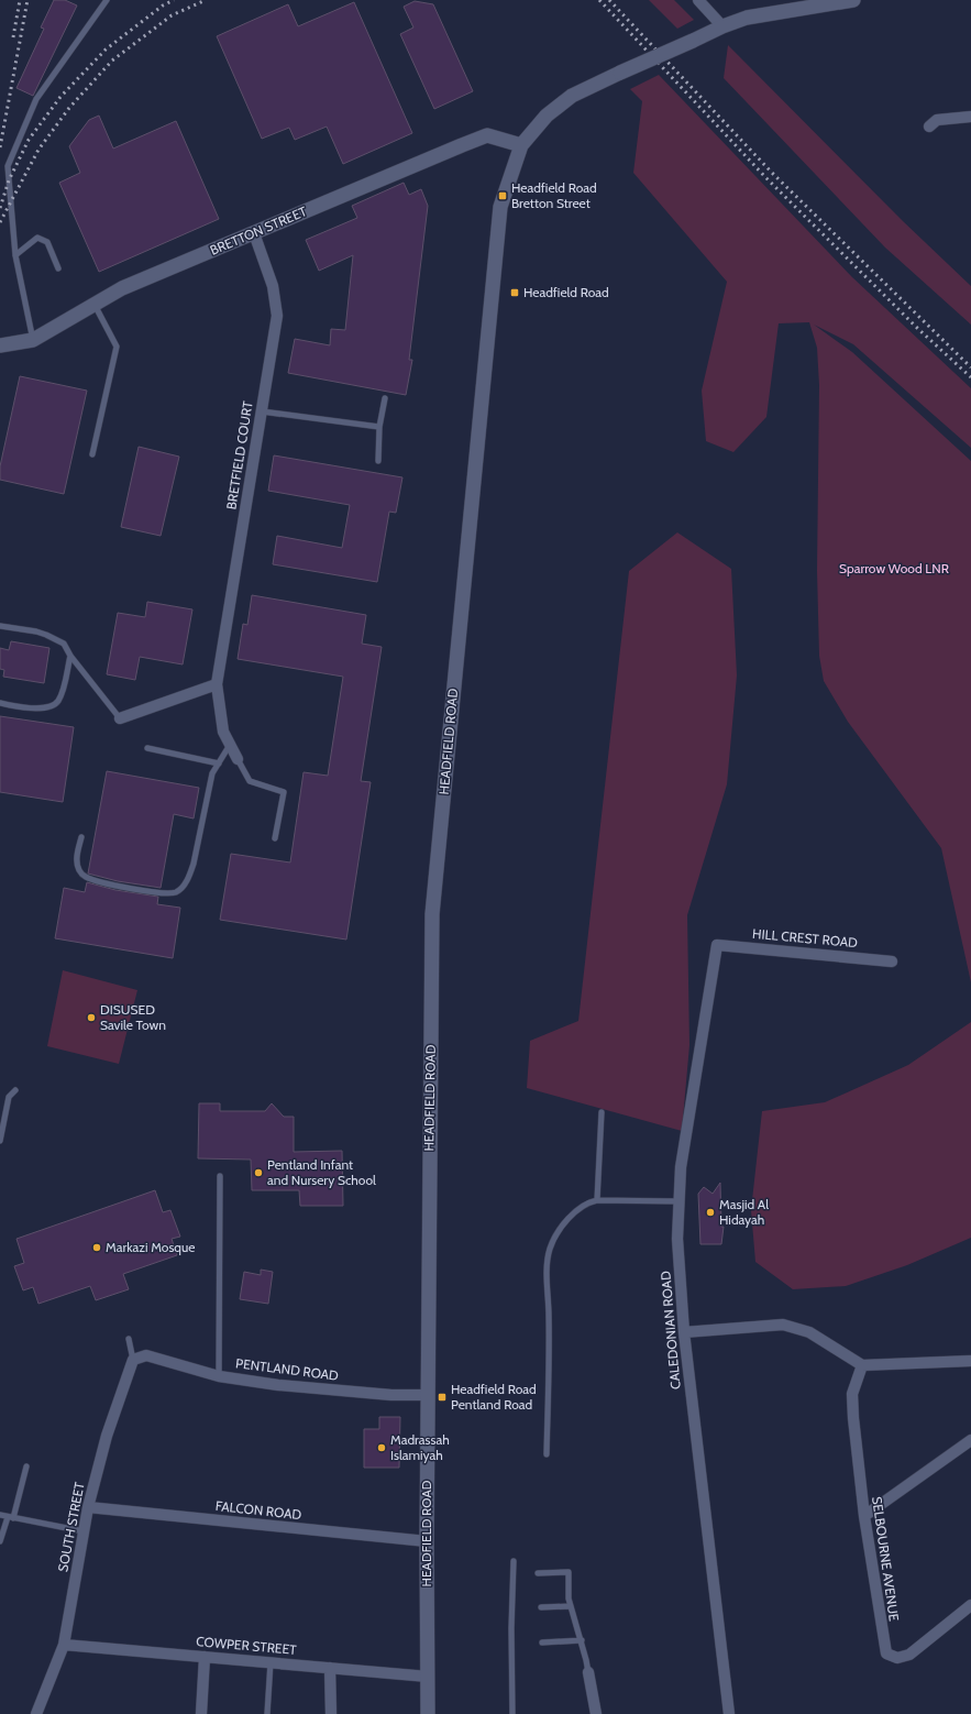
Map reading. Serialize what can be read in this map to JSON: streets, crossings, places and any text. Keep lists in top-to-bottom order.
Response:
{
  "streets": {
    "street": [
      "BRETTON STREET",
      "BRETFIELD COURT",
      "HEADFIELD ROAD",
      "HILL CREST ROAD",
      "CALEDONIAN ROAD",
      "PENTLAND ROAD",
      "FALCON ROAD",
      "SOUTH STREET",
      "SELBOURNE AVENUE",
      "COWPER STREET"
    ]
  },
  "crossings": [
    ["BRETTON STREET", "BRETFIELD COURT"],
    ["BRETTON STREET", "HEADFIELD ROAD"],
    ["HEADFIELD ROAD", "PENTLAND ROAD"],
    ["HEADFIELD ROAD", "FALCON ROAD"],
    ["HEADFIELD ROAD", "COWPER STREET"],
    ["HILL CREST ROAD", "CALEDONIAN ROAD"],
    ["PENTLAND ROAD", "SOUTH STREET"],
    ["FALCON ROAD", "SOUTH STREET"],
    ["SOUTH STREET", "COWPER STREET"]
  ],
  "parks": ["Sparrow Wood LNR"],
  "places": {
    "transit": ["Headfield Road Bretton Street", "Headfield Road", "Headfield Road Pentland Road"],
    "other": [
      "DISUSED Savile Town",
      "Pentland Infant and Nursery School",
      "Masjid Al Hidayah",
      "Markazi Mosque",
      "Madrassah Islamiyah"
    ]
  }
}
